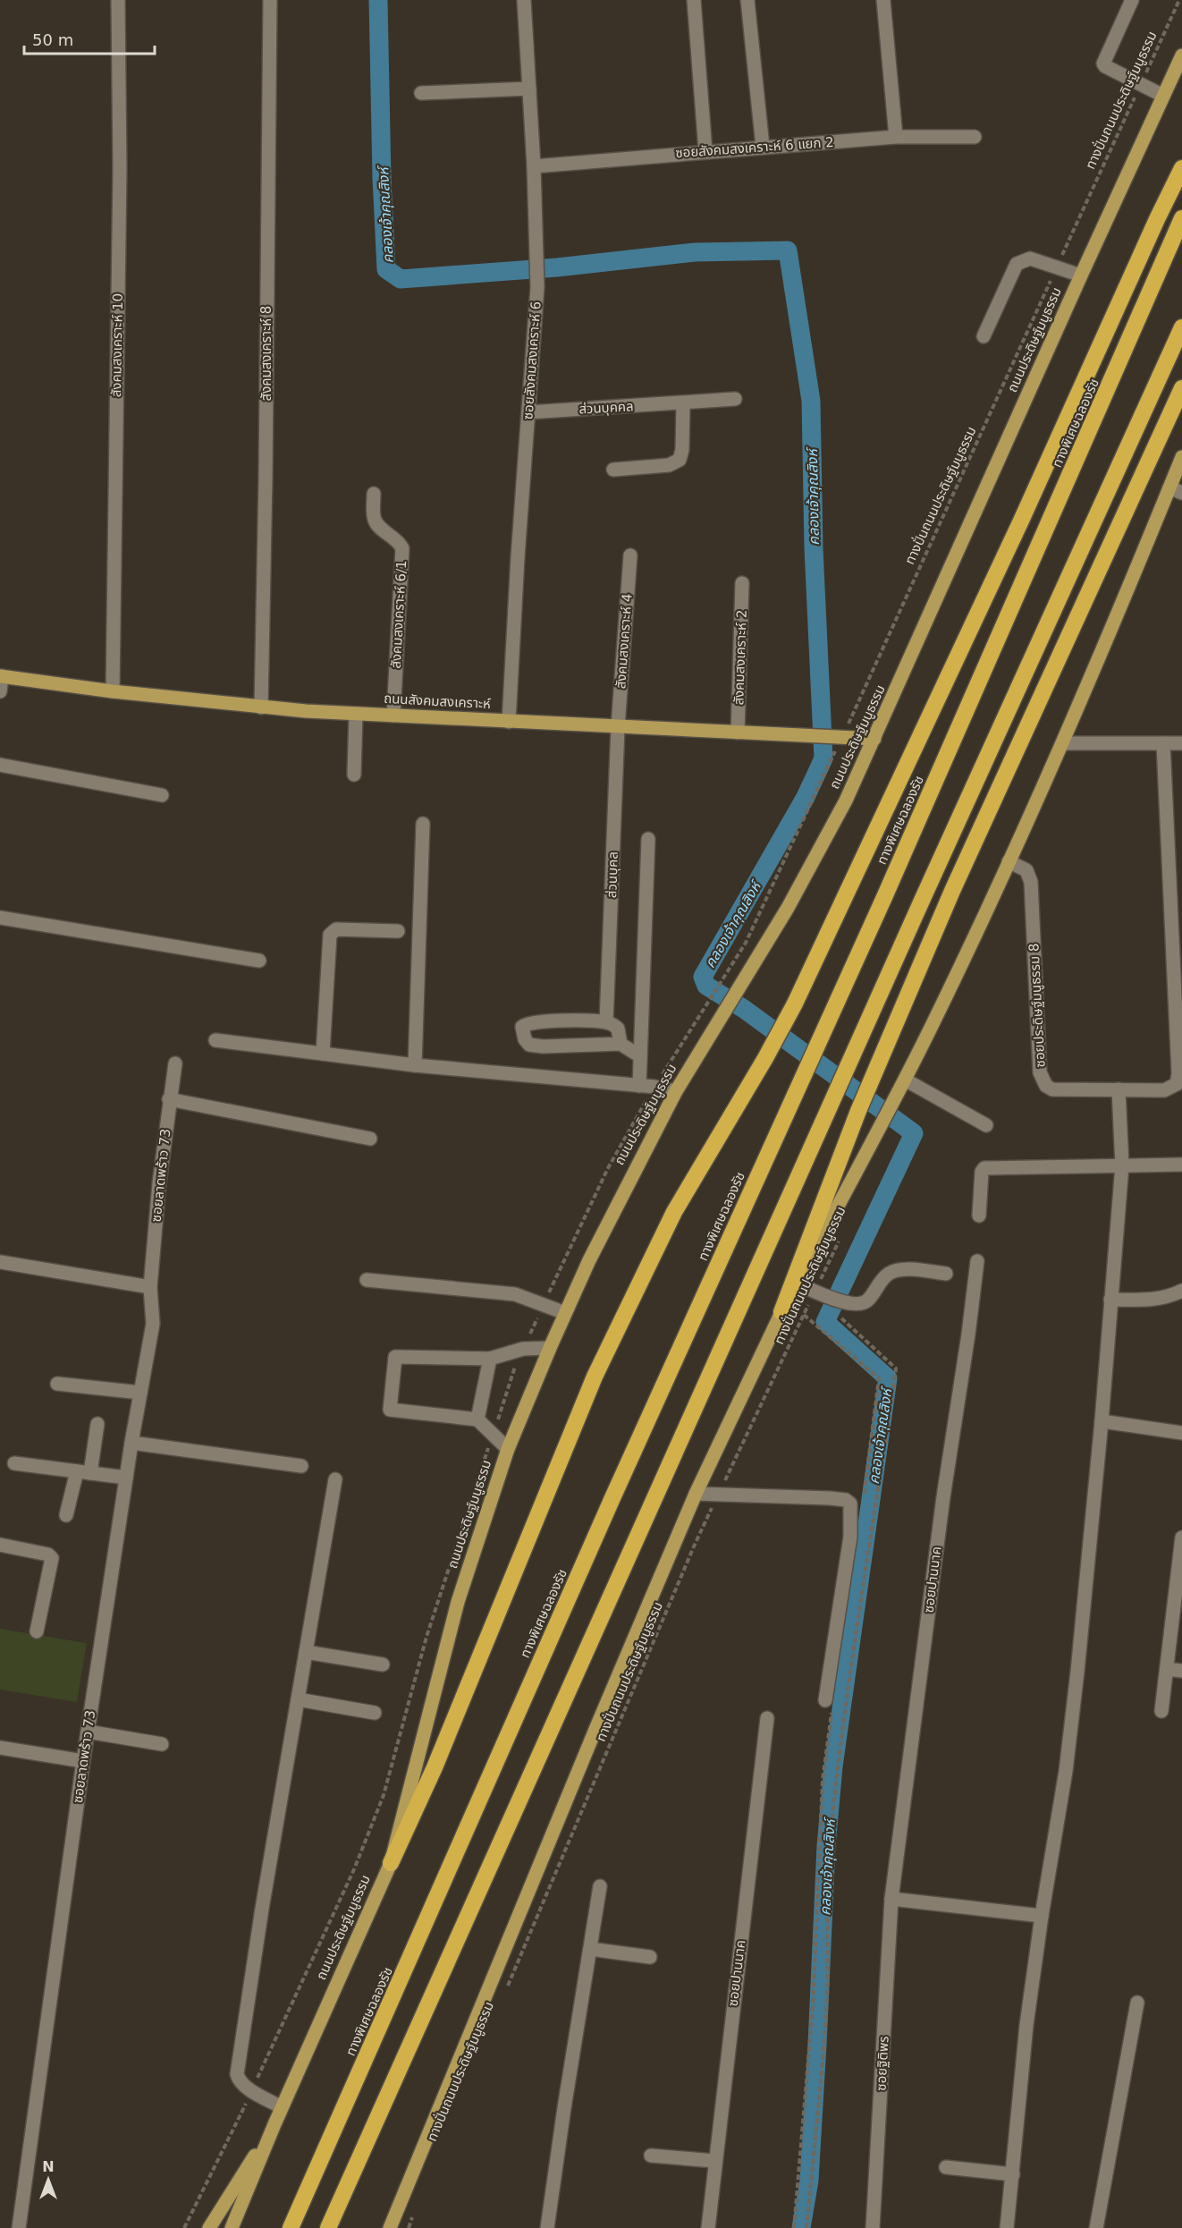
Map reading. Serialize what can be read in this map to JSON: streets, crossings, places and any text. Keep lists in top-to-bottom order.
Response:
{
  "streets": {
    "highway": ["ทางพิเศษฉลองรัช"],
    "main road": ["ถนนประดิษฐ์มนูธรรม", "ถนนสังคมสงเคราะห์"],
    "street": [
      "ซอยสังคมสงเคราะห์ 6 แยก 2",
      "สังคมสงเคราะห์ 10",
      "สังคมสงเคราะห์ 8",
      "ซอยสังคมสงเคราะห์ 6",
      "ส่วนบุคคล",
      "สังคมสงเคราะห์ 6/1",
      "สังคมสงเคราะห์ 4",
      "สังคมสงเคราะห์ 2",
      "ส่วนบุคล",
      "ซอยประดิษฐ์มนูธรรม 8",
      "ซอยลาดพร้าว 73",
      "ซอยปานนาค",
      "ซอยฐิติพร"
    ],
    "path": ["ทางปั่นถนนประดิษฐ์มนูธรรม"]
  },
  "crossings": [
    ["ทางปั่นถนนประดิษฐ์มนูธรรม", "ถนนสังคมสงเคราะห์"],
    ["ซอยสังคมสงเคราะห์ 6 แยก 2", "ซอยสังคมสงเคราะห์ 6"],
    ["ถนนประดิษฐ์มนูธรรม", "ถนนสังคมสงเคราะห์"],
    ["สังคมสงเคราะห์ 10", "ถนนสังคมสงเคราะห์"],
    ["สังคมสงเคราะห์ 8", "ถนนสังคมสงเคราะห์"],
    ["ซอยสังคมสงเคราะห์ 6", "ส่วนบุคคล"],
    ["ซอยสังคมสงเคราะห์ 6", "ถนนสังคมสงเคราะห์"],
    ["สังคมสงเคราะห์ 6/1", "ถนนสังคมสงเคราะห์"],
    ["สังคมสงเคราะห์ 4", "ถนนสังคมสงเคราะห์"],
    ["สังคมสงเคราะห์ 4", "ส่วนบุคล"],
    ["สังคมสงเคราะห์ 2", "ถนนสังคมสงเคราะห์"],
    ["ถนนสังคมสงเคราะห์", "ส่วนบุคล"],
    ["ซอยปานนาค", "ซอยฐิติพร"]
  ],
  "water": ["คลองเจ้าคุณสิงห์"],
  "scale_bar": "50 m",
  "north": "top"
}
